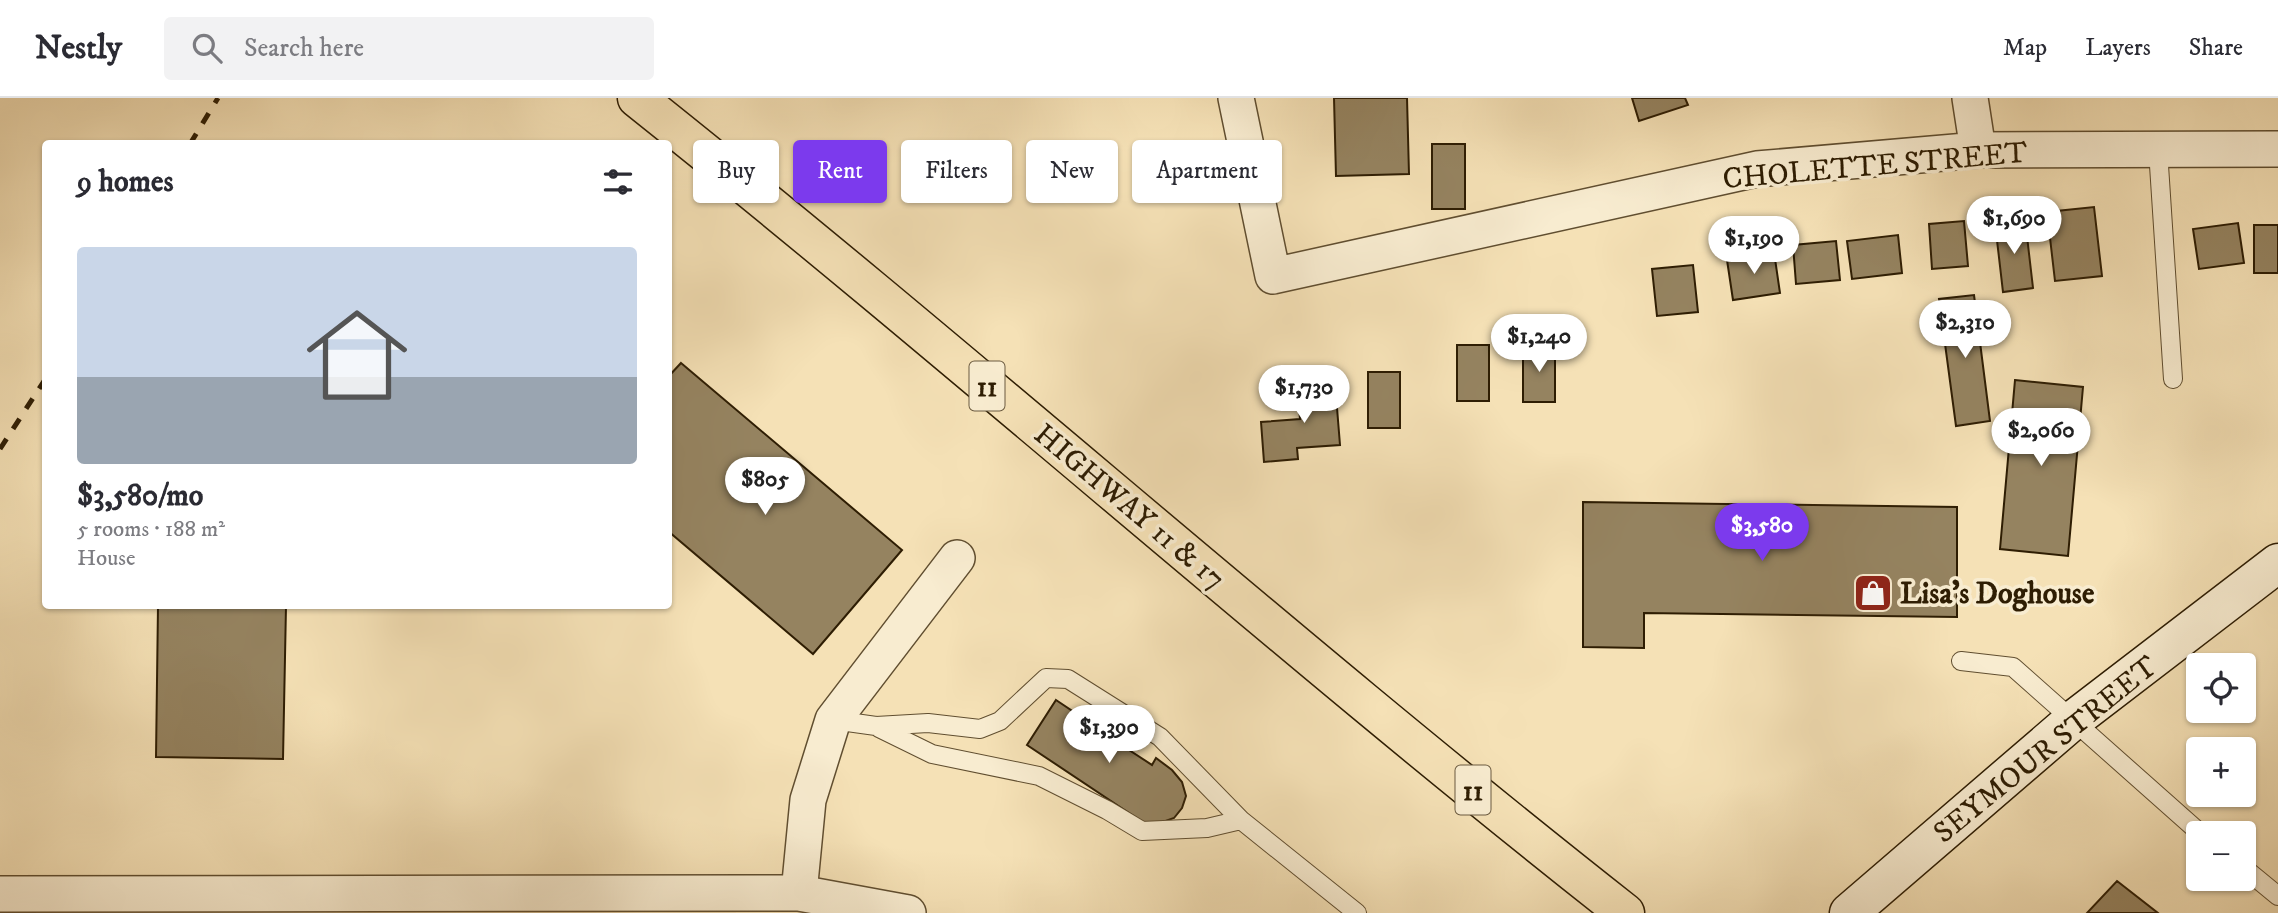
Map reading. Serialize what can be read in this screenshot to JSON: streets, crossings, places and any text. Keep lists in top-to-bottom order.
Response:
{
  "streets": {
    "highway": ["11", "HIGHWAY 11 & 17"],
    "street": ["CHOLETTE STREET", "SEYMOUR STREET"]
  },
  "places": {
    "shop": ["Lisa's Doghouse"]
  },
  "page": {
    "header": "Nestly",
    "search": "Search here",
    "nav": ["Map", "Layers", "Share"],
    "chip": [
      "Buy",
      "Rent",
      "Filters",
      "New",
      "Apartment"
    ],
    "heading": "9 homes",
    "price": [
      "$1,690",
      "$1,190",
      "$2,310",
      "$1,240",
      "$1,730",
      "$2,060",
      "$805",
      "$3,580",
      "$1,390"
    ],
    "list": [
      {
        "name": "$3,580/mo",
        "note": "5 rooms · 188 m² · House"
      }
    ],
    "map_buttons": ["+", "−"]
  }
}
